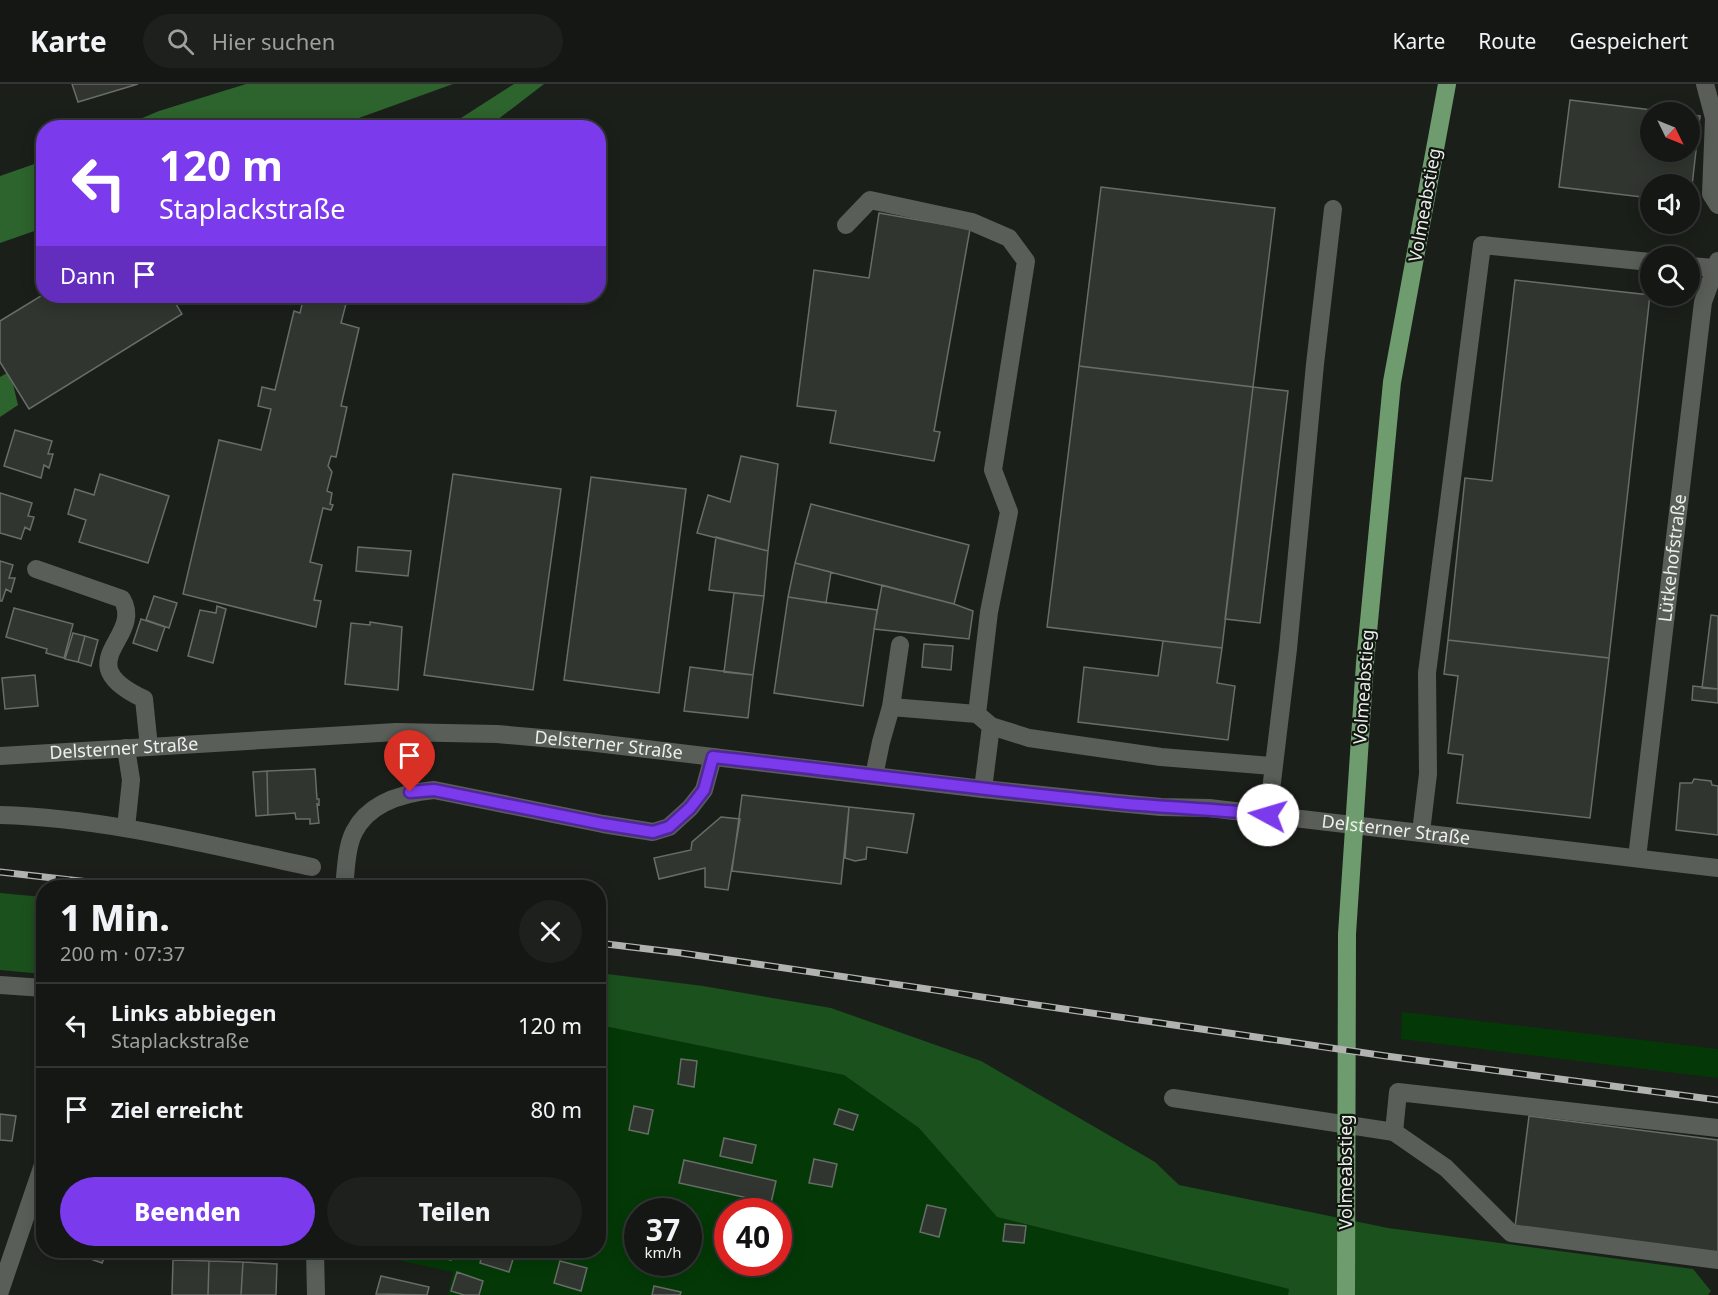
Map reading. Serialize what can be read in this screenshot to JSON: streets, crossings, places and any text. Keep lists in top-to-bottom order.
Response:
{
  "streets": {
    "main road": ["Volmeabstieg"],
    "street": ["Lütkehofstraße", "Delsterner Straße"]
  },
  "crossings": [
    ["Lütkehofstraße", "Delsterner Straße"]
  ],
  "north": "bottom right",
  "page": {
    "header": "Karte",
    "search": "Hier suchen",
    "nav": ["Karte", "Route", "Gespeichert"],
    "turn": ["120 m", "Staplackstraße"],
    "then": "Dann",
    "heading": ["1 Min.", "200 m · 07:37"],
    "list": [
      {
        "name": "Links abbiegen",
        "note": "Staplackstraße",
        "value": "120 m"
      },
      {
        "name": "Ziel erreicht",
        "value": "80 m"
      }
    ],
    "buttons": ["Beenden", "Teilen"],
    "speed": "37 km/h",
    "limit": "40"
  }
}
